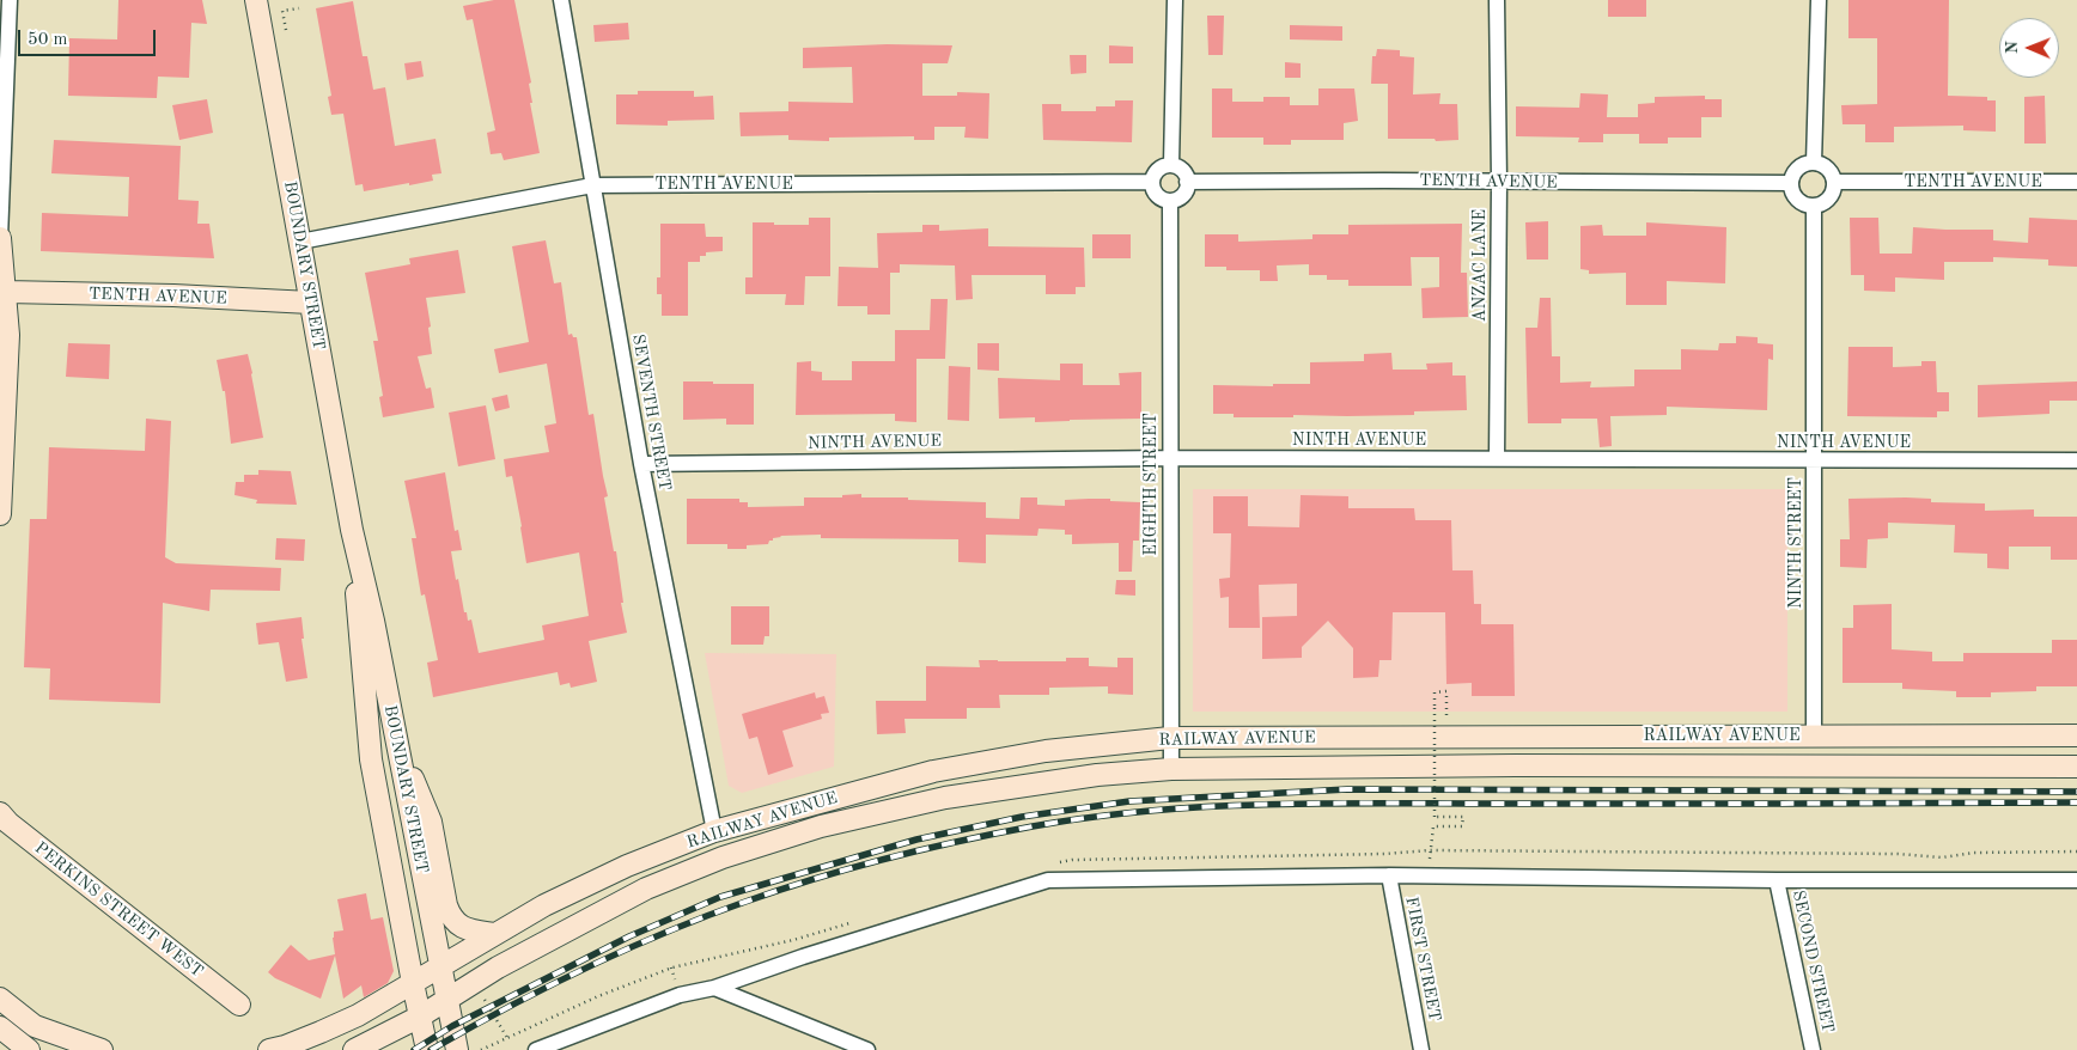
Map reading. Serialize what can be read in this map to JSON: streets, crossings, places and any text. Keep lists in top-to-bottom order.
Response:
{
  "streets": {
    "main road": [
      "TENTH AVENUE",
      "BOUNDARY STREET",
      "RAILWAY AVENUE",
      "PERKINS STREET WEST"
    ],
    "street": [
      "ANZAC LANE",
      "SEVENTH STREET",
      "NINTH AVENUE",
      "EIGHTH STREET",
      "NINTH STREET",
      "FIRST STREET",
      "SECOND STREET"
    ]
  },
  "crossings": [
    ["TENTH AVENUE", "BOUNDARY STREET"],
    ["TENTH AVENUE", "ANZAC LANE"],
    ["TENTH AVENUE", "SEVENTH STREET"],
    ["TENTH AVENUE", "EIGHTH STREET"],
    ["TENTH AVENUE", "NINTH STREET"],
    ["BOUNDARY STREET", "RAILWAY AVENUE"],
    ["ANZAC LANE", "NINTH AVENUE"],
    ["SEVENTH STREET", "NINTH AVENUE"],
    ["SEVENTH STREET", "RAILWAY AVENUE"],
    ["NINTH AVENUE", "EIGHTH STREET"],
    ["NINTH AVENUE", "NINTH STREET"],
    ["EIGHTH STREET", "RAILWAY AVENUE"],
    ["NINTH STREET", "RAILWAY AVENUE"]
  ],
  "scale_bar": "50 m",
  "north": "left"
}
